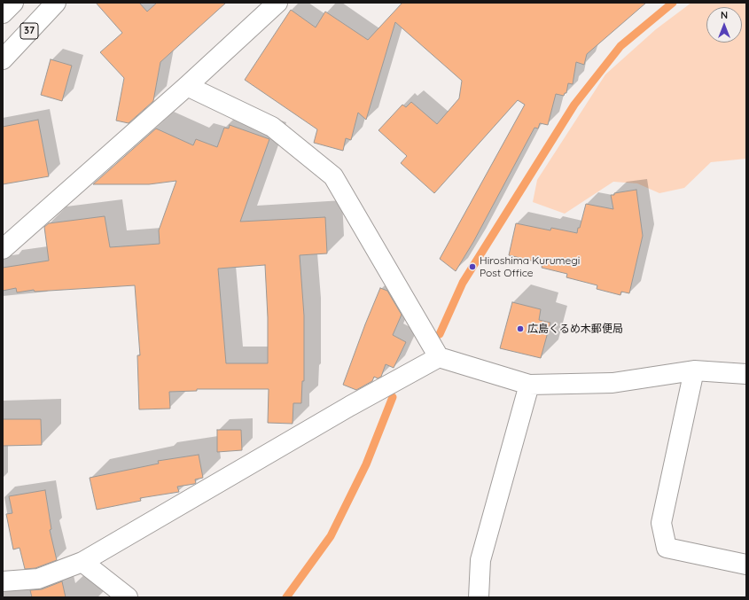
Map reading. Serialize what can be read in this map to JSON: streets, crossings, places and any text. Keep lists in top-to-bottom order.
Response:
{
  "streets": {
    "street": ["37"]
  },
  "places": ["Hiroshima Kurumegi Post Office", "広島くるめ木郵便局"],
  "north": "top"
}
